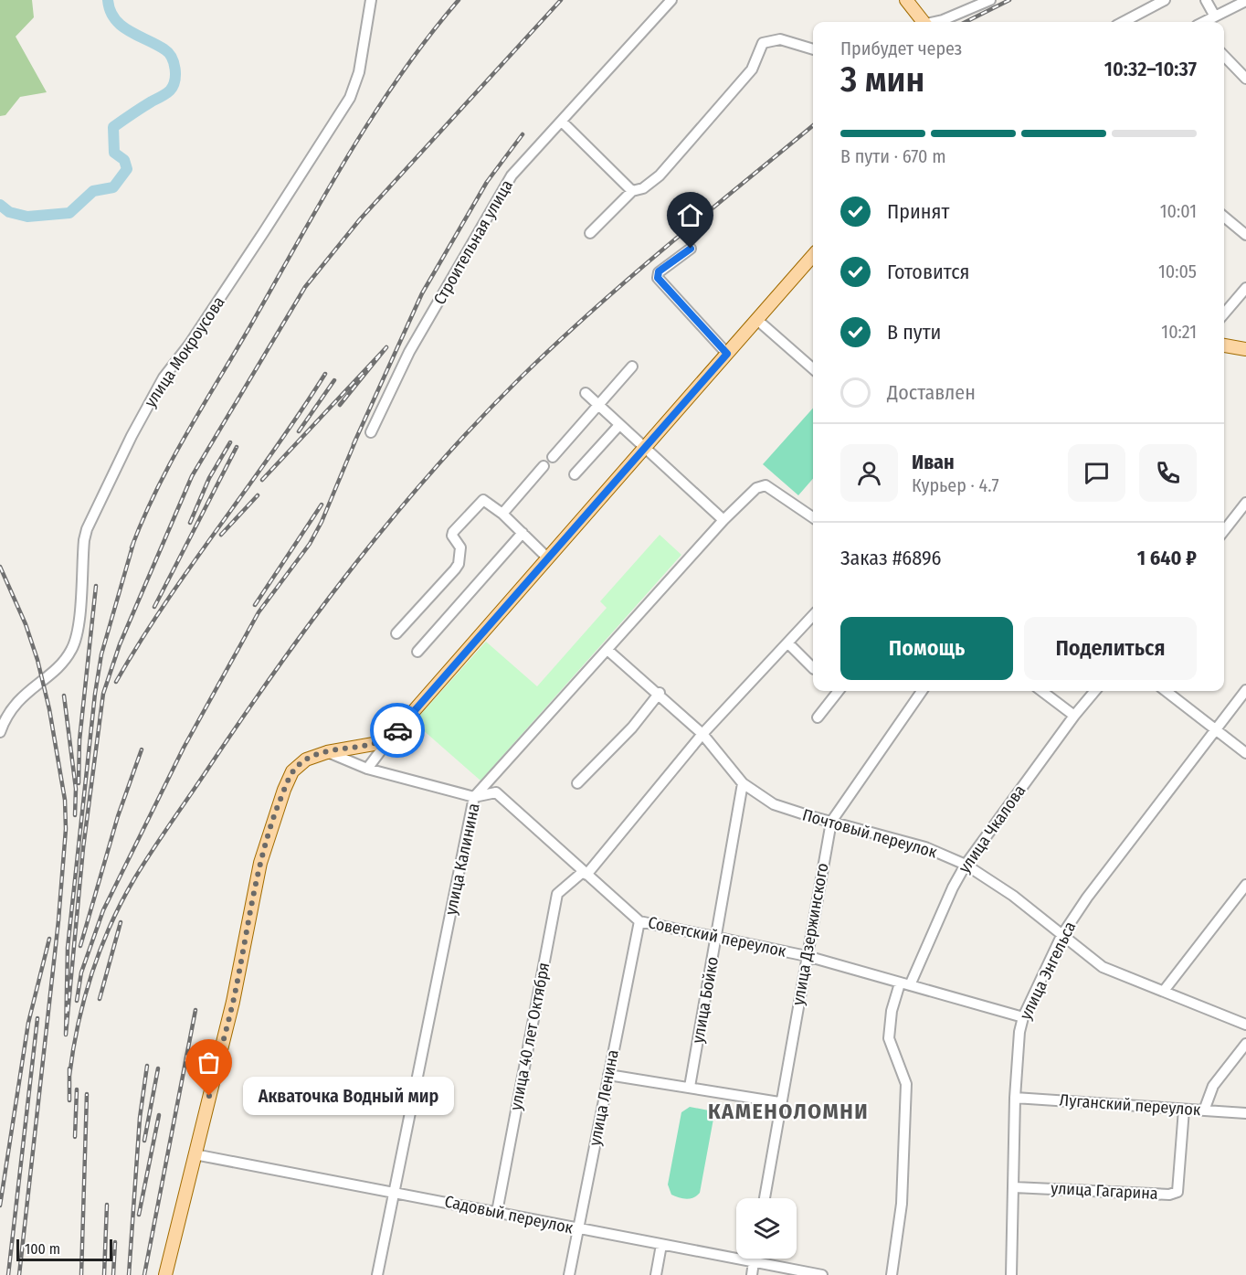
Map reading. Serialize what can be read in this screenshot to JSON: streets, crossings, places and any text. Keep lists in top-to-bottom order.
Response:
{
  "streets": {
    "street": [
      "Строительная улица",
      "улица Мокроусова",
      "улица Чкалова",
      "Почтовый переулок",
      "улица Калинина",
      "улица Дзержинского",
      "Советский переулок",
      "улица Энгельса",
      "улица Бойко",
      "улица 40 лет Октября",
      "улица Ленина",
      "Луганский переулок",
      "улица Гагарина",
      "Садовый переулок"
    ]
  },
  "crossings": [
    ["улица Чкалова", "Почтовый переулок"],
    ["улица Чкалова", "Советский переулок"],
    ["Почтовый переулок", "улица Калинина"],
    ["Почтовый переулок", "улица Дзержинского"],
    ["Почтовый переулок", "улица Энгельса"],
    ["Почтовый переулок", "улица Бойко"],
    ["Почтовый переулок", "улица 40 лет Октября"],
    ["улица Калинина", "Советский переулок"],
    ["улица Калинина", "Садовый переулок"],
    ["улица Дзержинского", "Советский переулок"],
    ["Советский переулок", "улица Энгельса"],
    ["Советский переулок", "улица Бойко"],
    ["Советский переулок", "улица 40 лет Октября"],
    ["Советский переулок", "улица Ленина"],
    ["улица Энгельса", "Луганский переулок"],
    ["улица Энгельса", "улица Гагарина"],
    ["улица 40 лет Октября", "Садовый переулок"],
    ["улица Ленина", "Садовый переулок"],
    ["Луганский переулок", "улица Гагарина"]
  ],
  "districts": ["КАМЕНОЛОМНИ"],
  "places": ["Акваточка Водный мир"],
  "scale_bar": "100 m",
  "page": {
    "heading": ["3 мин", "Прибудет через", "10:32–10:37"],
    "panel": [
      "Иван",
      "Курьер · 4.7",
      "Заказ #6896",
      "1 640 ₽"
    ],
    "bar": "В пути · 670 m",
    "list": [
      ["Принят", "10:01"],
      ["Готовится", "10:05"],
      ["В пути", "10:21"],
      "Доставлен"
    ],
    "buttons": ["Помощь", "Поделиться"],
    "bubble": "Акваточка Водный мир",
    "scale": "100 m"
  }
}
